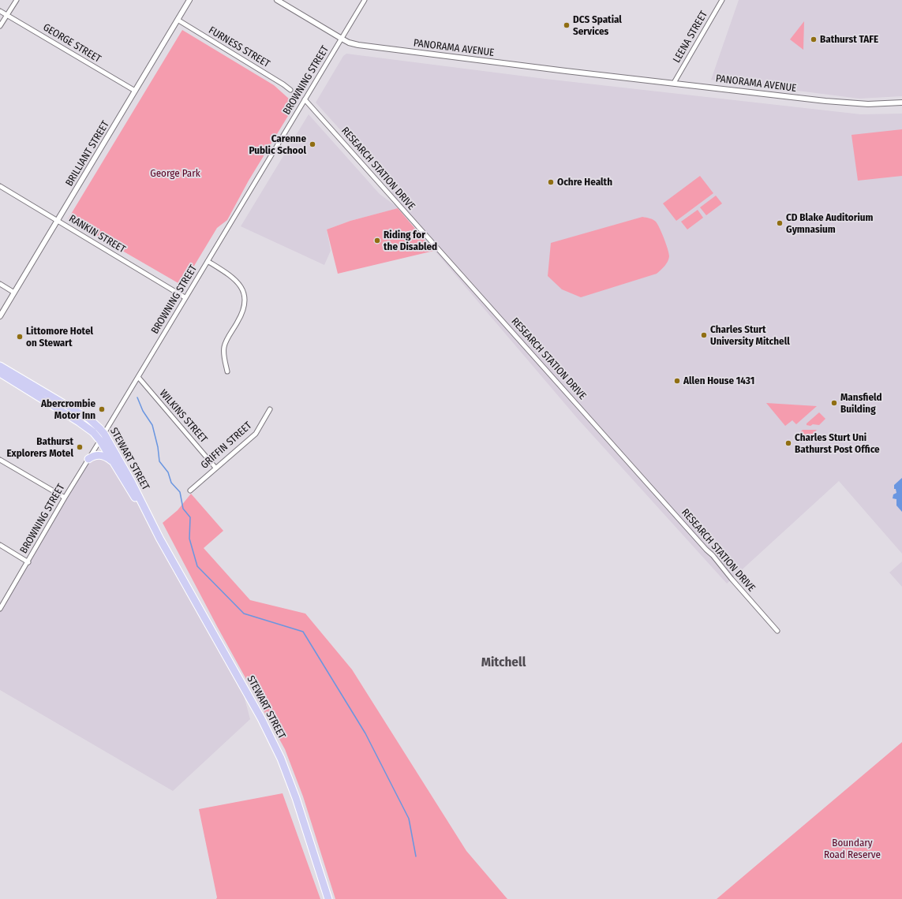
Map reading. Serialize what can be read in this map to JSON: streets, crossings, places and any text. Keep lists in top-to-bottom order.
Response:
{
  "streets": {
    "highway": ["STEWART STREET"],
    "street": [
      "LEENA STREET",
      "GEORGE STREET",
      "FURNESS STREET",
      "PANORAMA AVENUE",
      "BROWNING STREET",
      "BRILLIANT STREET",
      "RESEARCH STATION DRIVE",
      "RANKIN STREET",
      "WILKINS STREET",
      "GRIFFIN STREET"
    ]
  },
  "crossings": [
    ["LEENA STREET", "PANORAMA AVENUE"],
    ["GEORGE STREET", "BRILLIANT STREET"],
    ["FURNESS STREET", "BRILLIANT STREET"],
    ["PANORAMA AVENUE", "BROWNING STREET"],
    ["BROWNING STREET", "RESEARCH STATION DRIVE"],
    ["BROWNING STREET", "RANKIN STREET"],
    ["BROWNING STREET", "WILKINS STREET"],
    ["BROWNING STREET", "STEWART STREET"],
    ["BRILLIANT STREET", "RANKIN STREET"],
    ["WILKINS STREET", "GRIFFIN STREET"]
  ],
  "districts": ["Mitchell"],
  "parks": ["George Park", "Boundary Road Reserve"],
  "places": [
    "DCS Spatial Services",
    "Bathurst TAFE",
    "Carenne Public School",
    "Ochre Health",
    "CD Blake Auditorium Gymnasium",
    "Riding for the Disabled",
    "Charles Sturt University Mitchell",
    "Littomore Hotel on Stewart",
    "Allen House 1431",
    "Mansfield Building",
    "Abercrombie Motor Inn",
    "Charles Sturt Uni Bathurst Post Office",
    "Bathurst Explorers Motel"
  ]
}
